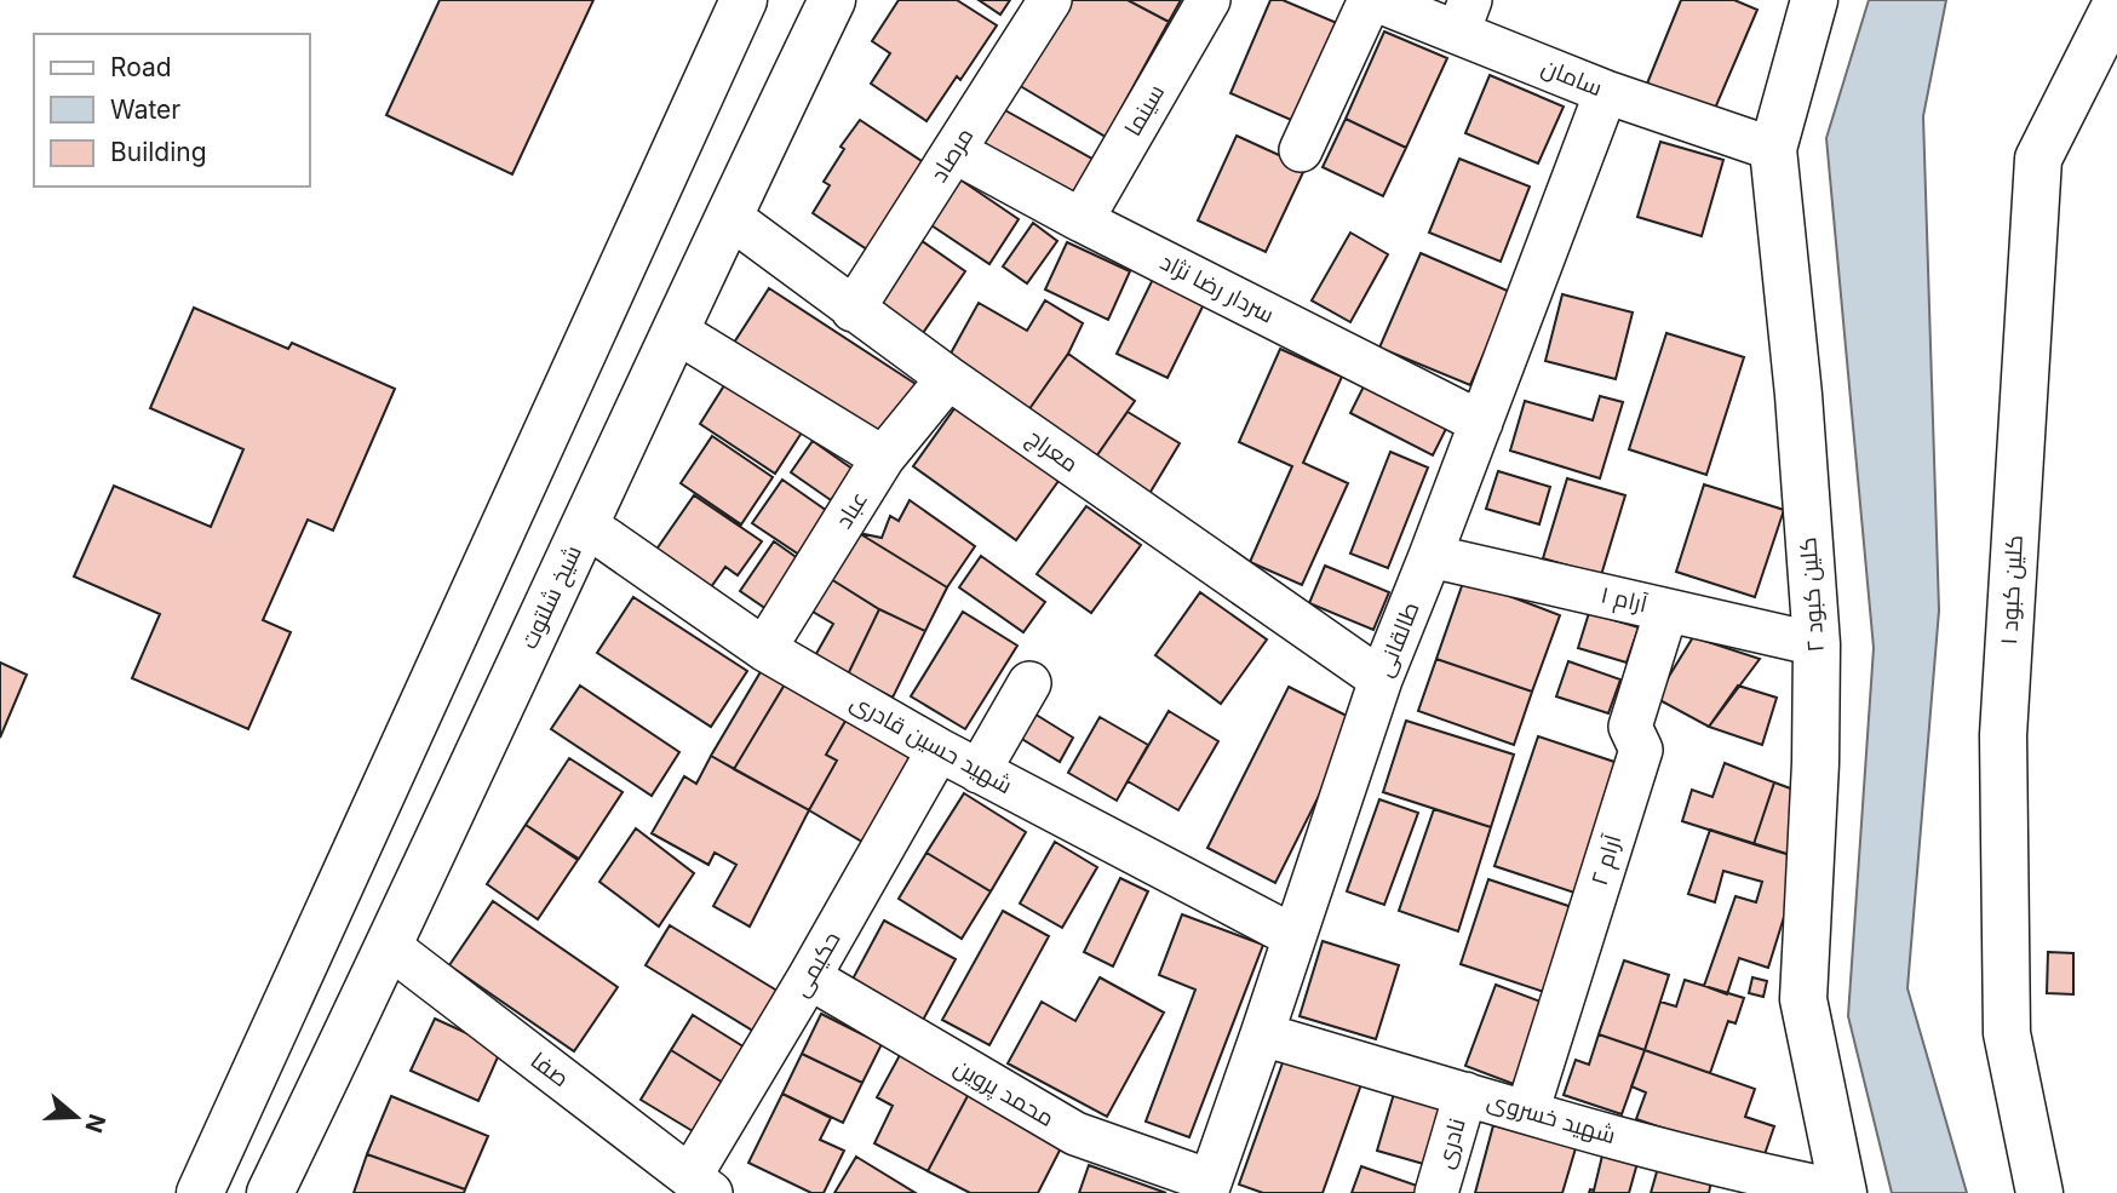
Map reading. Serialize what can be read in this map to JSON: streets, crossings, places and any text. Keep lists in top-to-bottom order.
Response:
{
  "streets": {
    "main road": ["کلین کبود ۱", "کلین کبود ۲", "شیخ شلتوت"],
    "street": [
      "سامان",
      "سینما",
      "مرصاد",
      "سردار رضا نژاد",
      "معراج",
      "عباد",
      "آرام ۱",
      "طالقانی",
      "شهید حسین قادری",
      "آرام ۲",
      "حکیمی",
      "صفا",
      "محمد پروین",
      "شهید خسروی",
      "نادری"
    ]
  },
  "crossings": [
    ["سامان", "کلین کبود ۲"],
    ["سامان", "طالقانی"],
    ["سینما", "سردار رضا نژاد"],
    ["مرصاد", "سردار رضا نژاد"],
    ["مرصاد", "معراج"],
    ["سردار رضا نژاد", "طالقانی"],
    ["معراج", "عباد"],
    ["معراج", "شیخ شلتوت"],
    ["معراج", "طالقانی"],
    ["عباد", "شهید حسین قادری"],
    ["کلین کبود ۲", "آرام ۱"],
    ["کلین کبود ۲", "شهید خسروی"],
    ["شیخ شلتوت", "شهید حسین قادری"],
    ["شیخ شلتوت", "صفا"],
    ["آرام ۱", "طالقانی"],
    ["آرام ۱", "آرام ۲"],
    ["طالقانی", "شهید حسین قادری"],
    ["طالقانی", "محمد پروین"],
    ["طالقانی", "شهید خسروی"],
    ["شهید حسین قادری", "حکیمی"],
    ["آرام ۲", "شهید خسروی"],
    ["حکیمی", "صفا"],
    ["حکیمی", "محمد پروین"],
    ["شهید خسروی", "نادری"]
  ],
  "legend": ["Road", "Water", "Building"],
  "north": "right"
}
